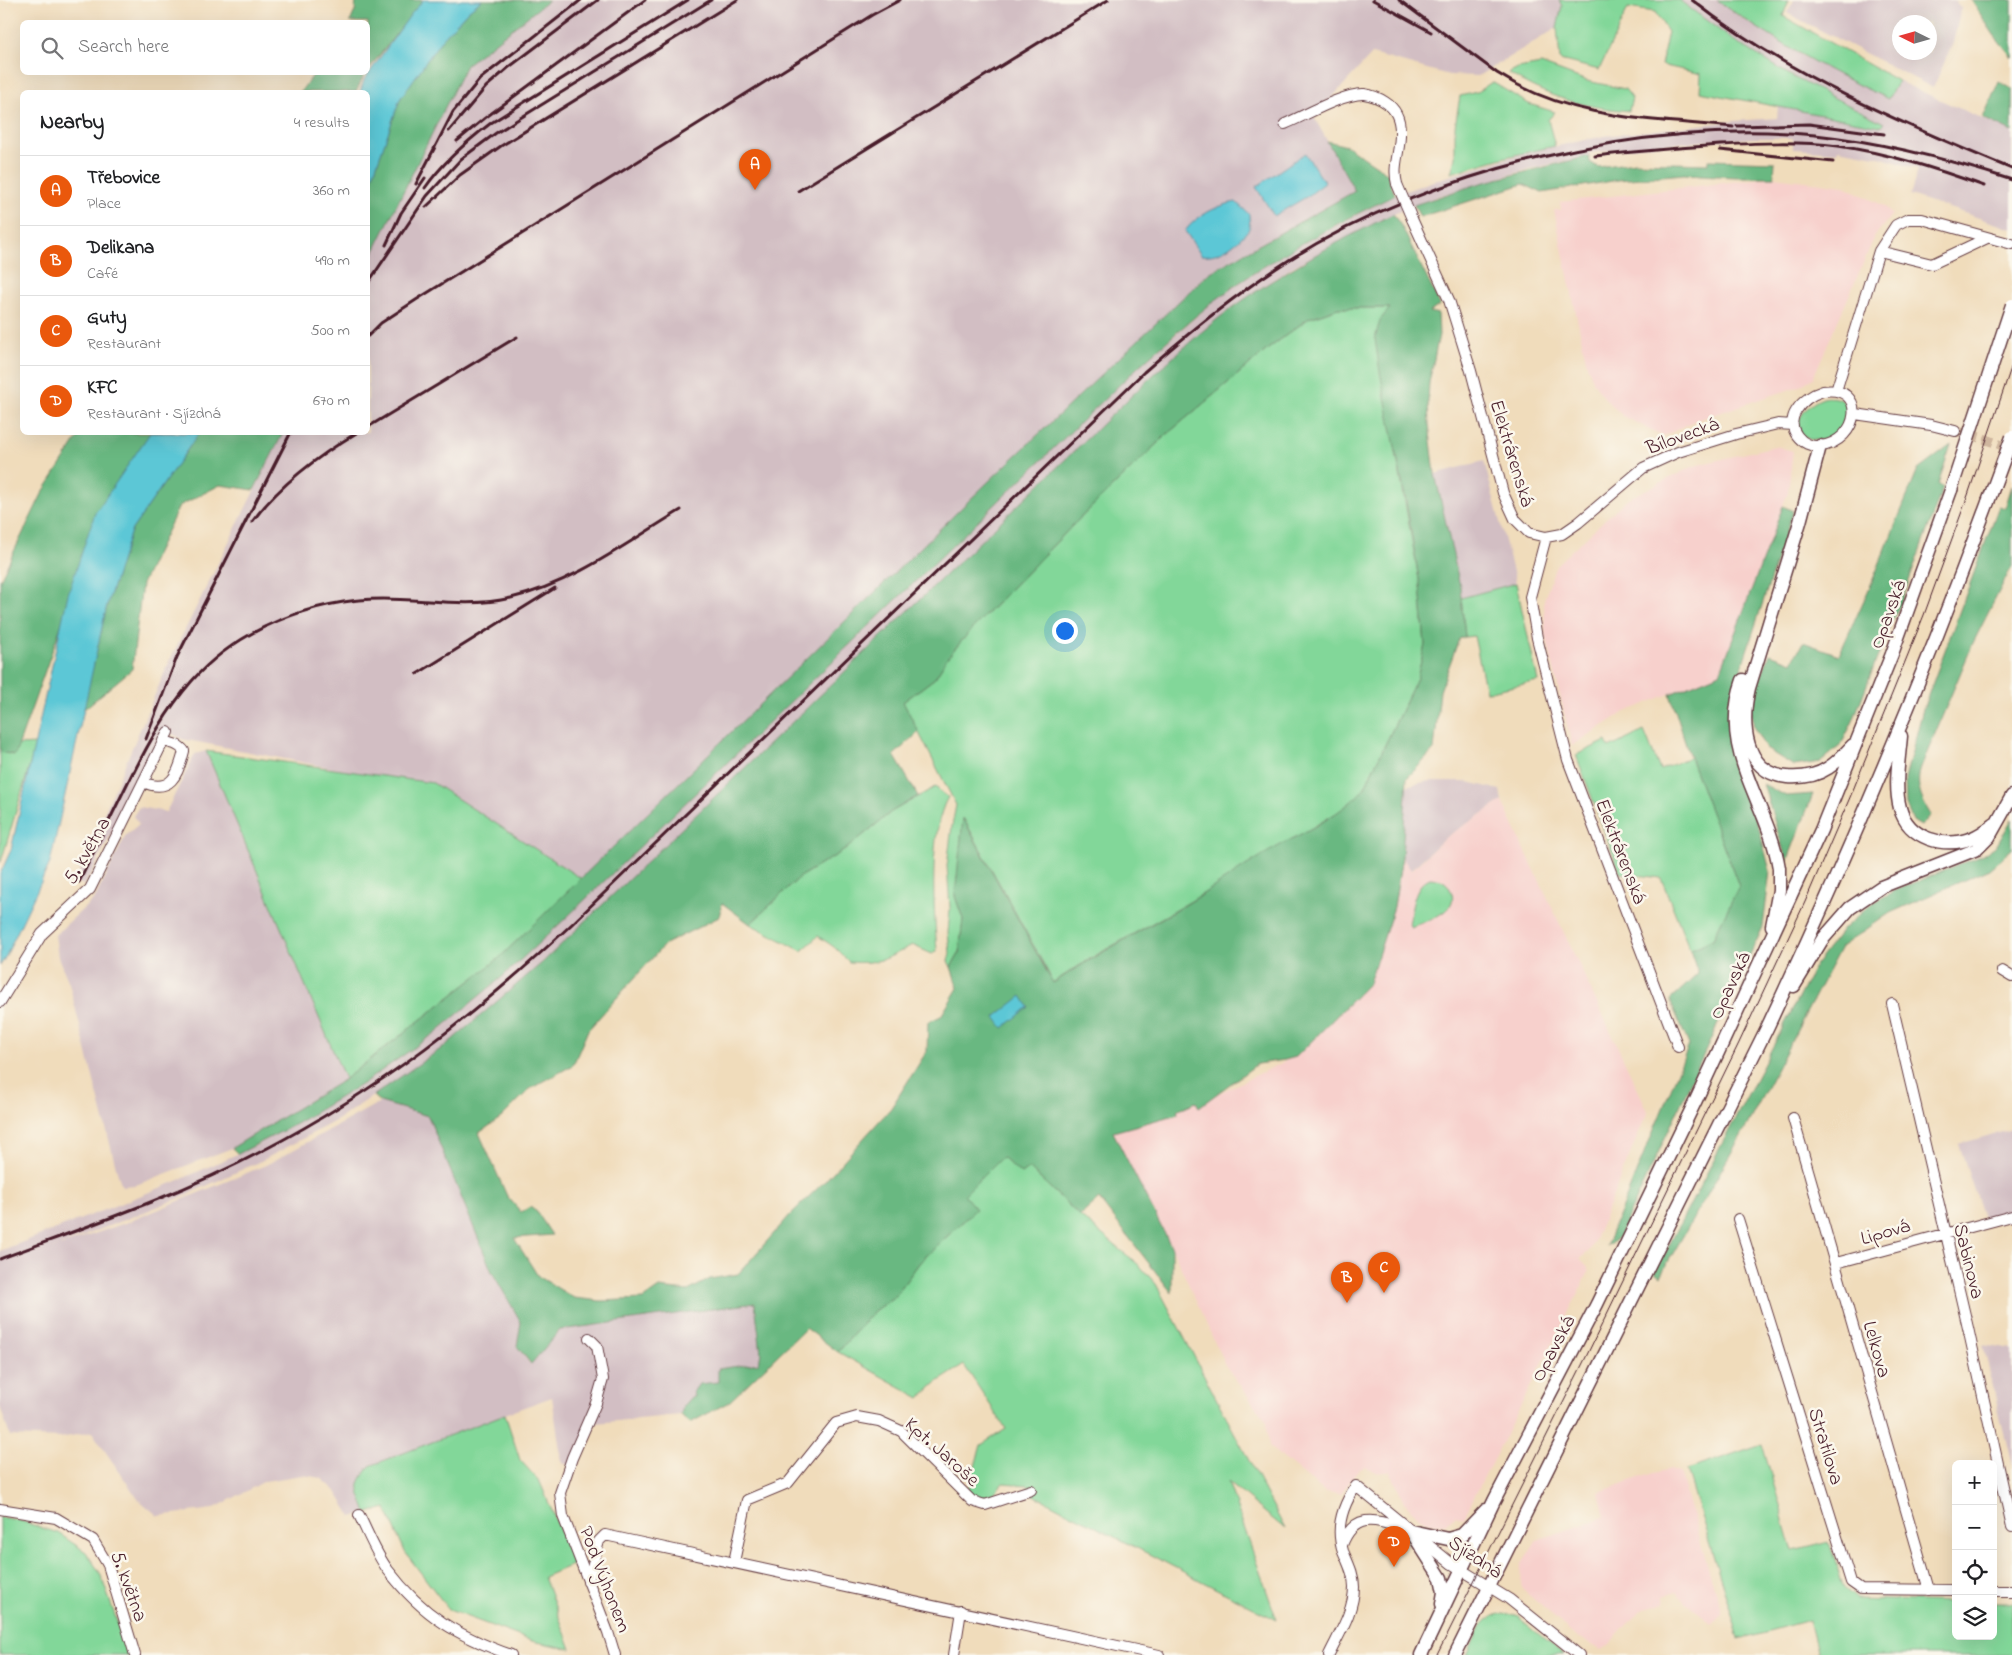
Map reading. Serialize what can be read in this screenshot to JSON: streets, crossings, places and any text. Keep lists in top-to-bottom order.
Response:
{
  "streets": {
    "main road": ["Opavská"],
    "street": [
      "Bílovecká",
      "Elektrárenská",
      "5. května",
      "Lipová",
      "Sabinova",
      "Lelkova",
      "Stratilova",
      "Kpt. Jaroše",
      "Sjízdná",
      "Pod Výhonem"
    ]
  },
  "crossings": [
    ["Bílovecká", "Elektrárenská"],
    ["Opavská", "Sjízdná"],
    ["Lipová", "Sabinova"],
    ["Lipová", "Lelkova"],
    ["Lelkova", "Stratilova"]
  ],
  "north": "left",
  "page": {
    "search": "Search here",
    "heading": ["Nearby", "4 results"],
    "pins": [
      "A",
      "C",
      "B",
      "D"
    ],
    "list": [
      {
        "mark": "A",
        "name": "Třebovice",
        "note": "Place",
        "value": "360 m"
      },
      {
        "mark": "B",
        "name": "Delikana",
        "note": "Café",
        "value": "490 m"
      },
      {
        "mark": "C",
        "name": "Guty",
        "note": "Restaurant",
        "value": "500 m"
      },
      {
        "mark": "D",
        "name": "KFC",
        "note": "Restaurant · Sjízdná",
        "value": "670 m"
      }
    ],
    "map_buttons": ["+", "−"]
  }
}
